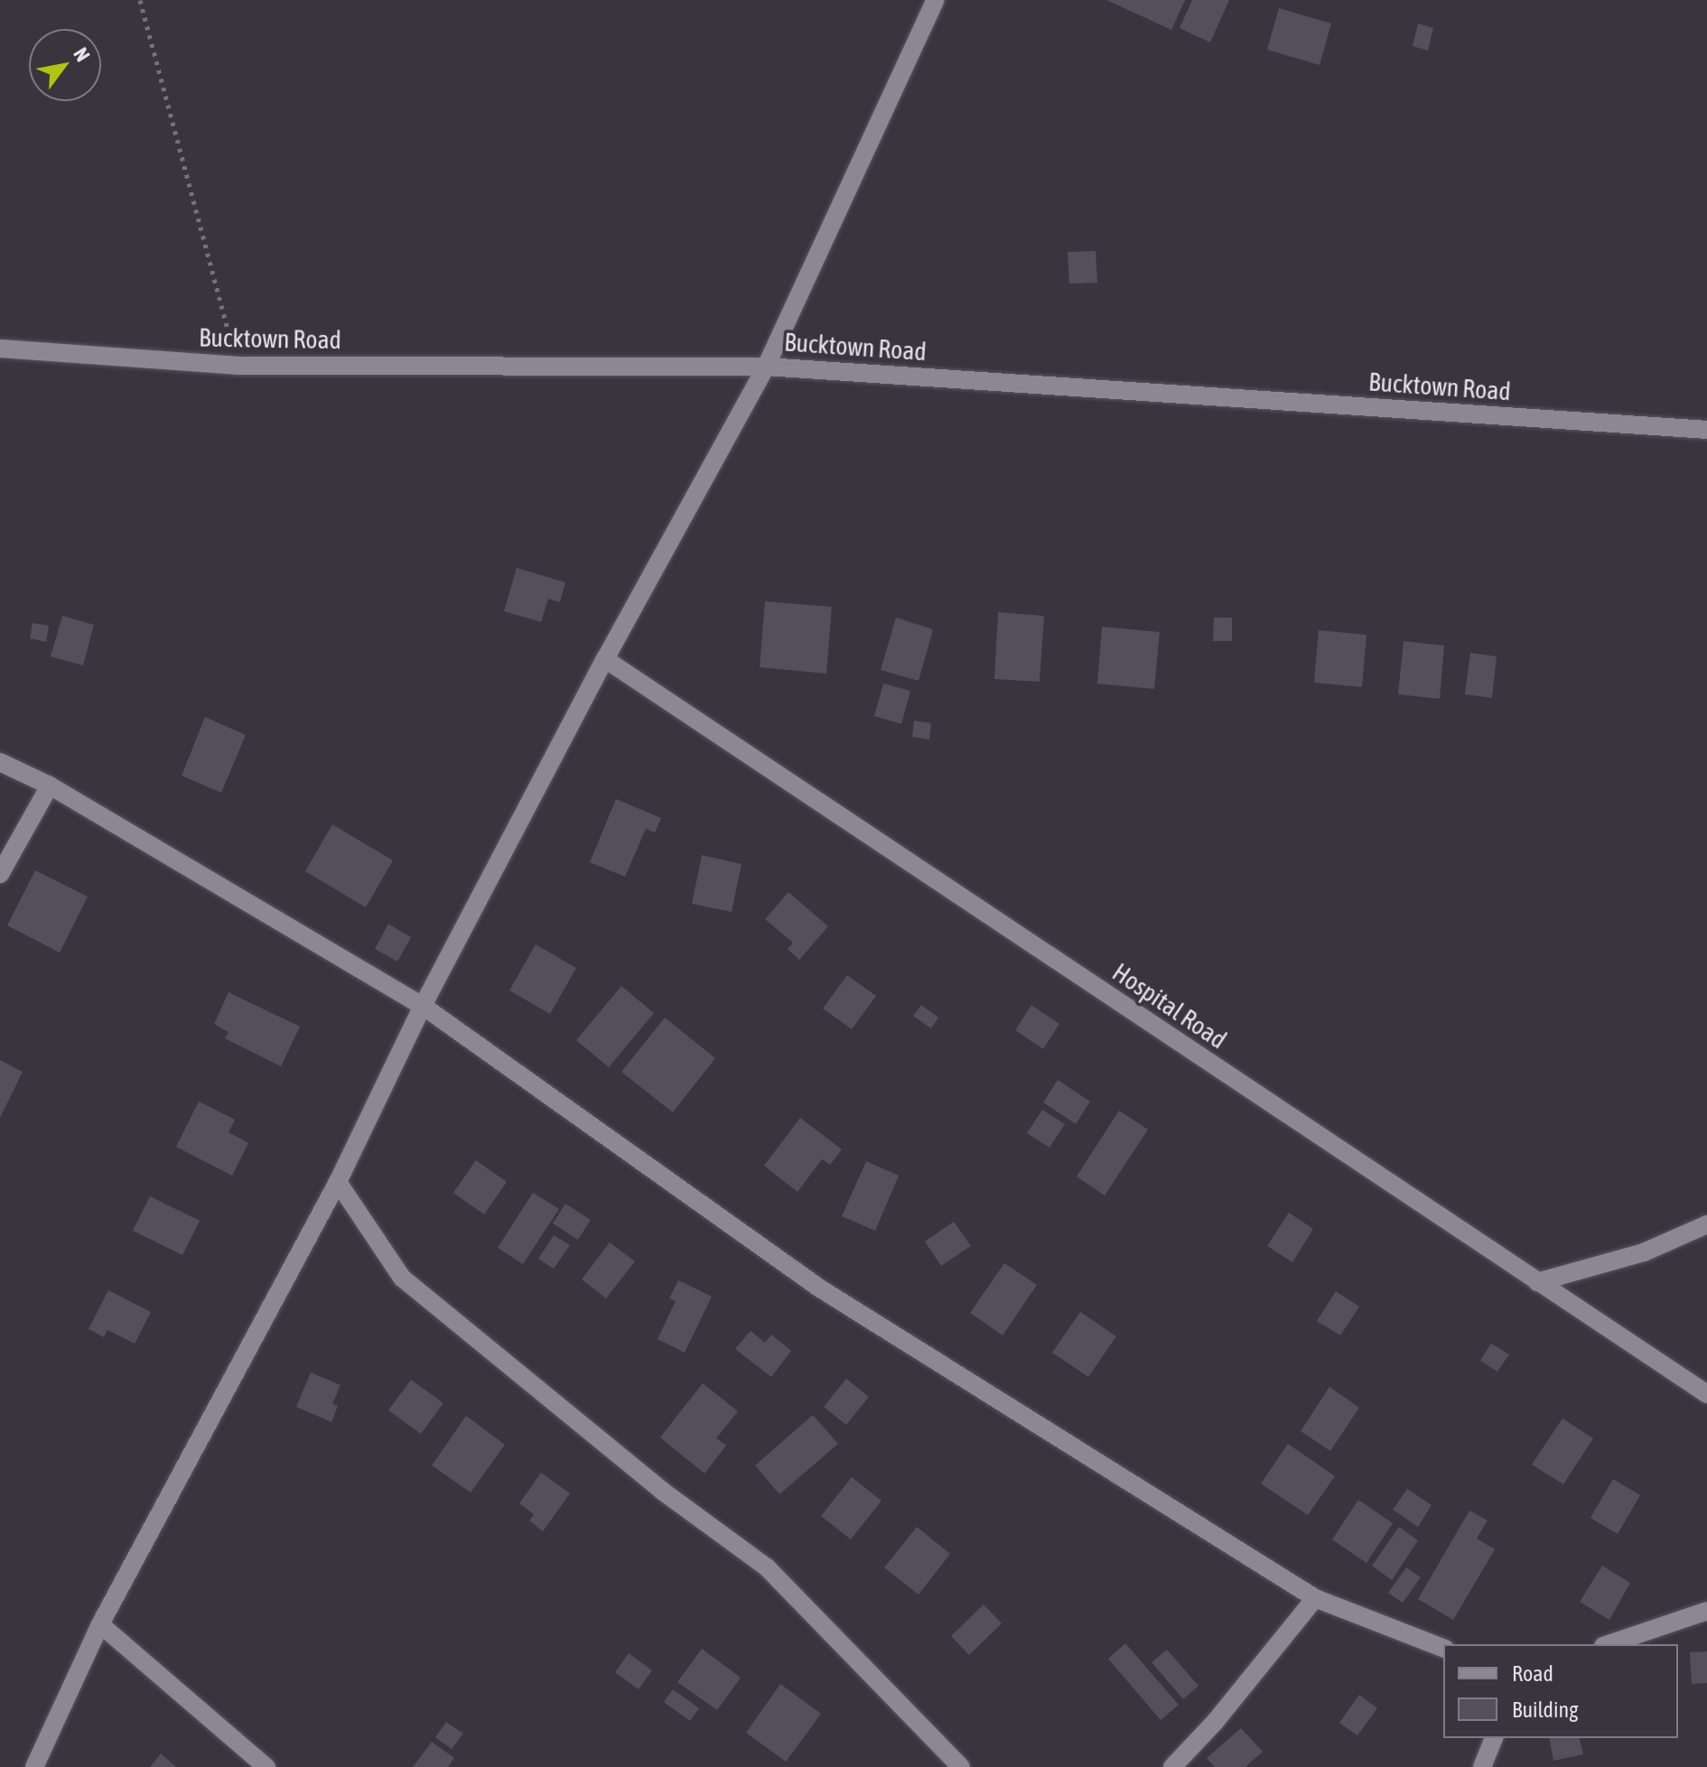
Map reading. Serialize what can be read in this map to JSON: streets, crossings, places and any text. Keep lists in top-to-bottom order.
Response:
{
  "streets": {
    "street": ["Bucktown Road", "Hospital Road"]
  },
  "legend": ["Road", "Building"],
  "north": "top right"
}
